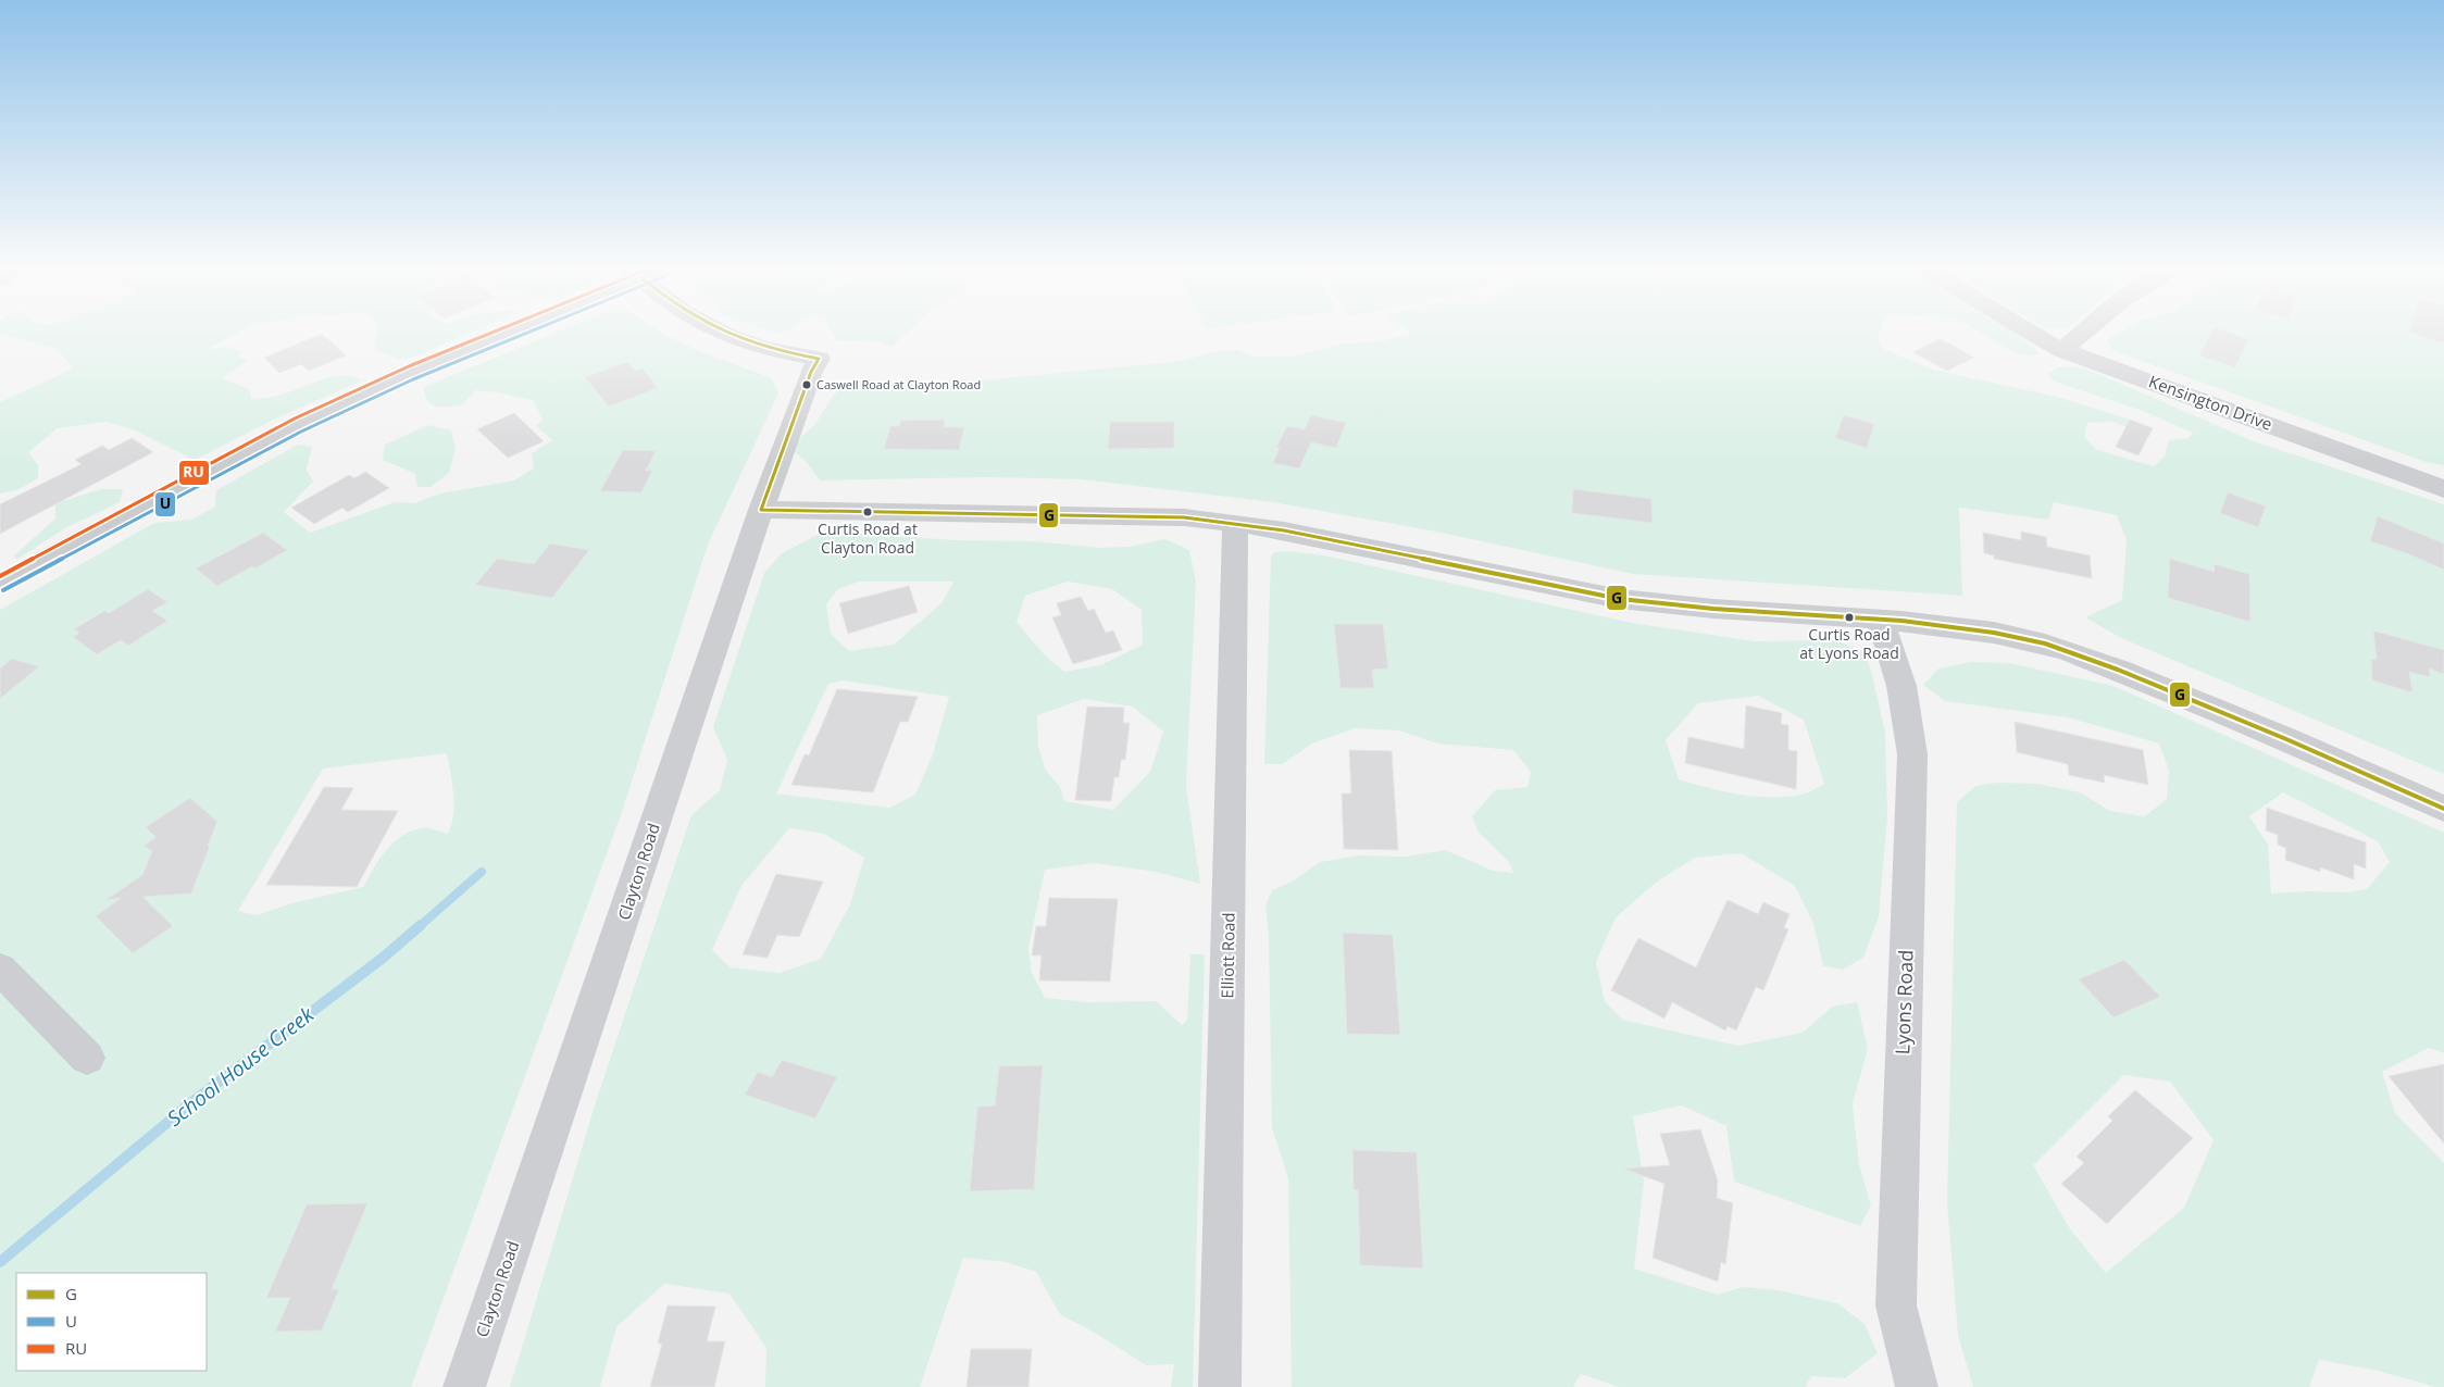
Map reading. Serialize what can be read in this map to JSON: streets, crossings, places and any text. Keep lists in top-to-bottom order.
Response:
{
  "streets": {
    "street": [
      "Kensington Drive",
      "Clayton Road",
      "Elliott Road",
      "Lyons Road"
    ]
  },
  "water": ["School House Creek"],
  "places": ["Caswell Road at Clayton Road", "Curtis Road at Clayton Road", "Curtis Road at Lyons Road"],
  "lines": ["transit line G", "transit line U", "transit line RU"],
  "legend": ["G", "U", "RU"]
}
